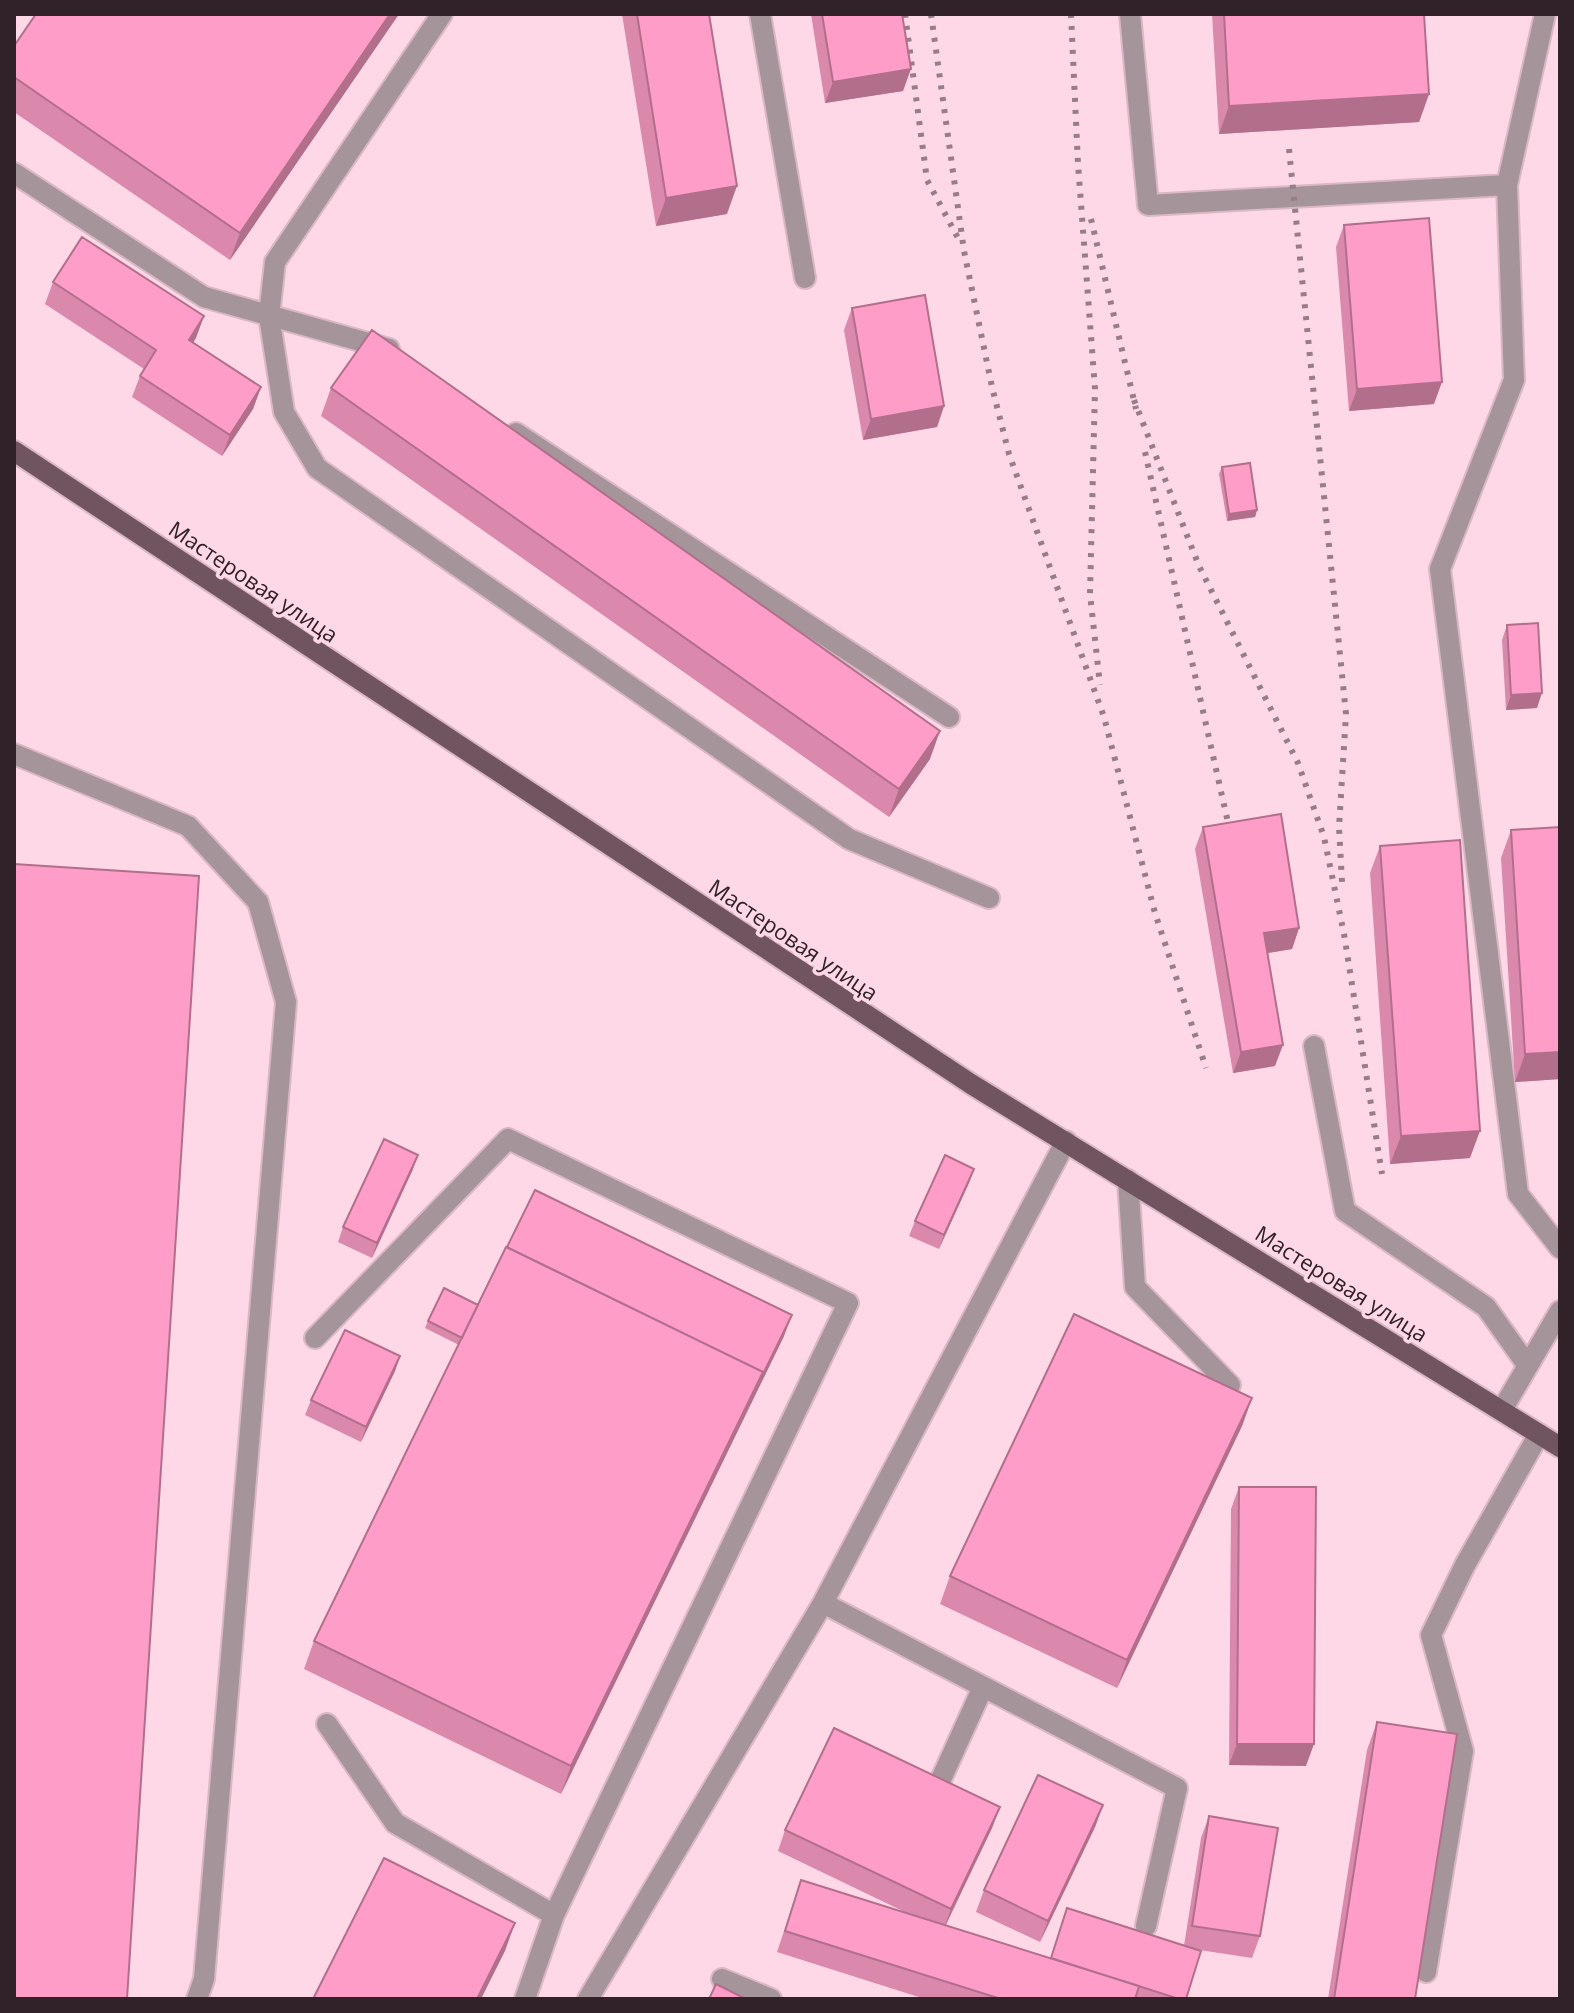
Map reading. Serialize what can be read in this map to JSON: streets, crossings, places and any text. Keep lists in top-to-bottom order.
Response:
{
  "streets": {
    "main road": ["Мастеровая улица"]
  }
}
